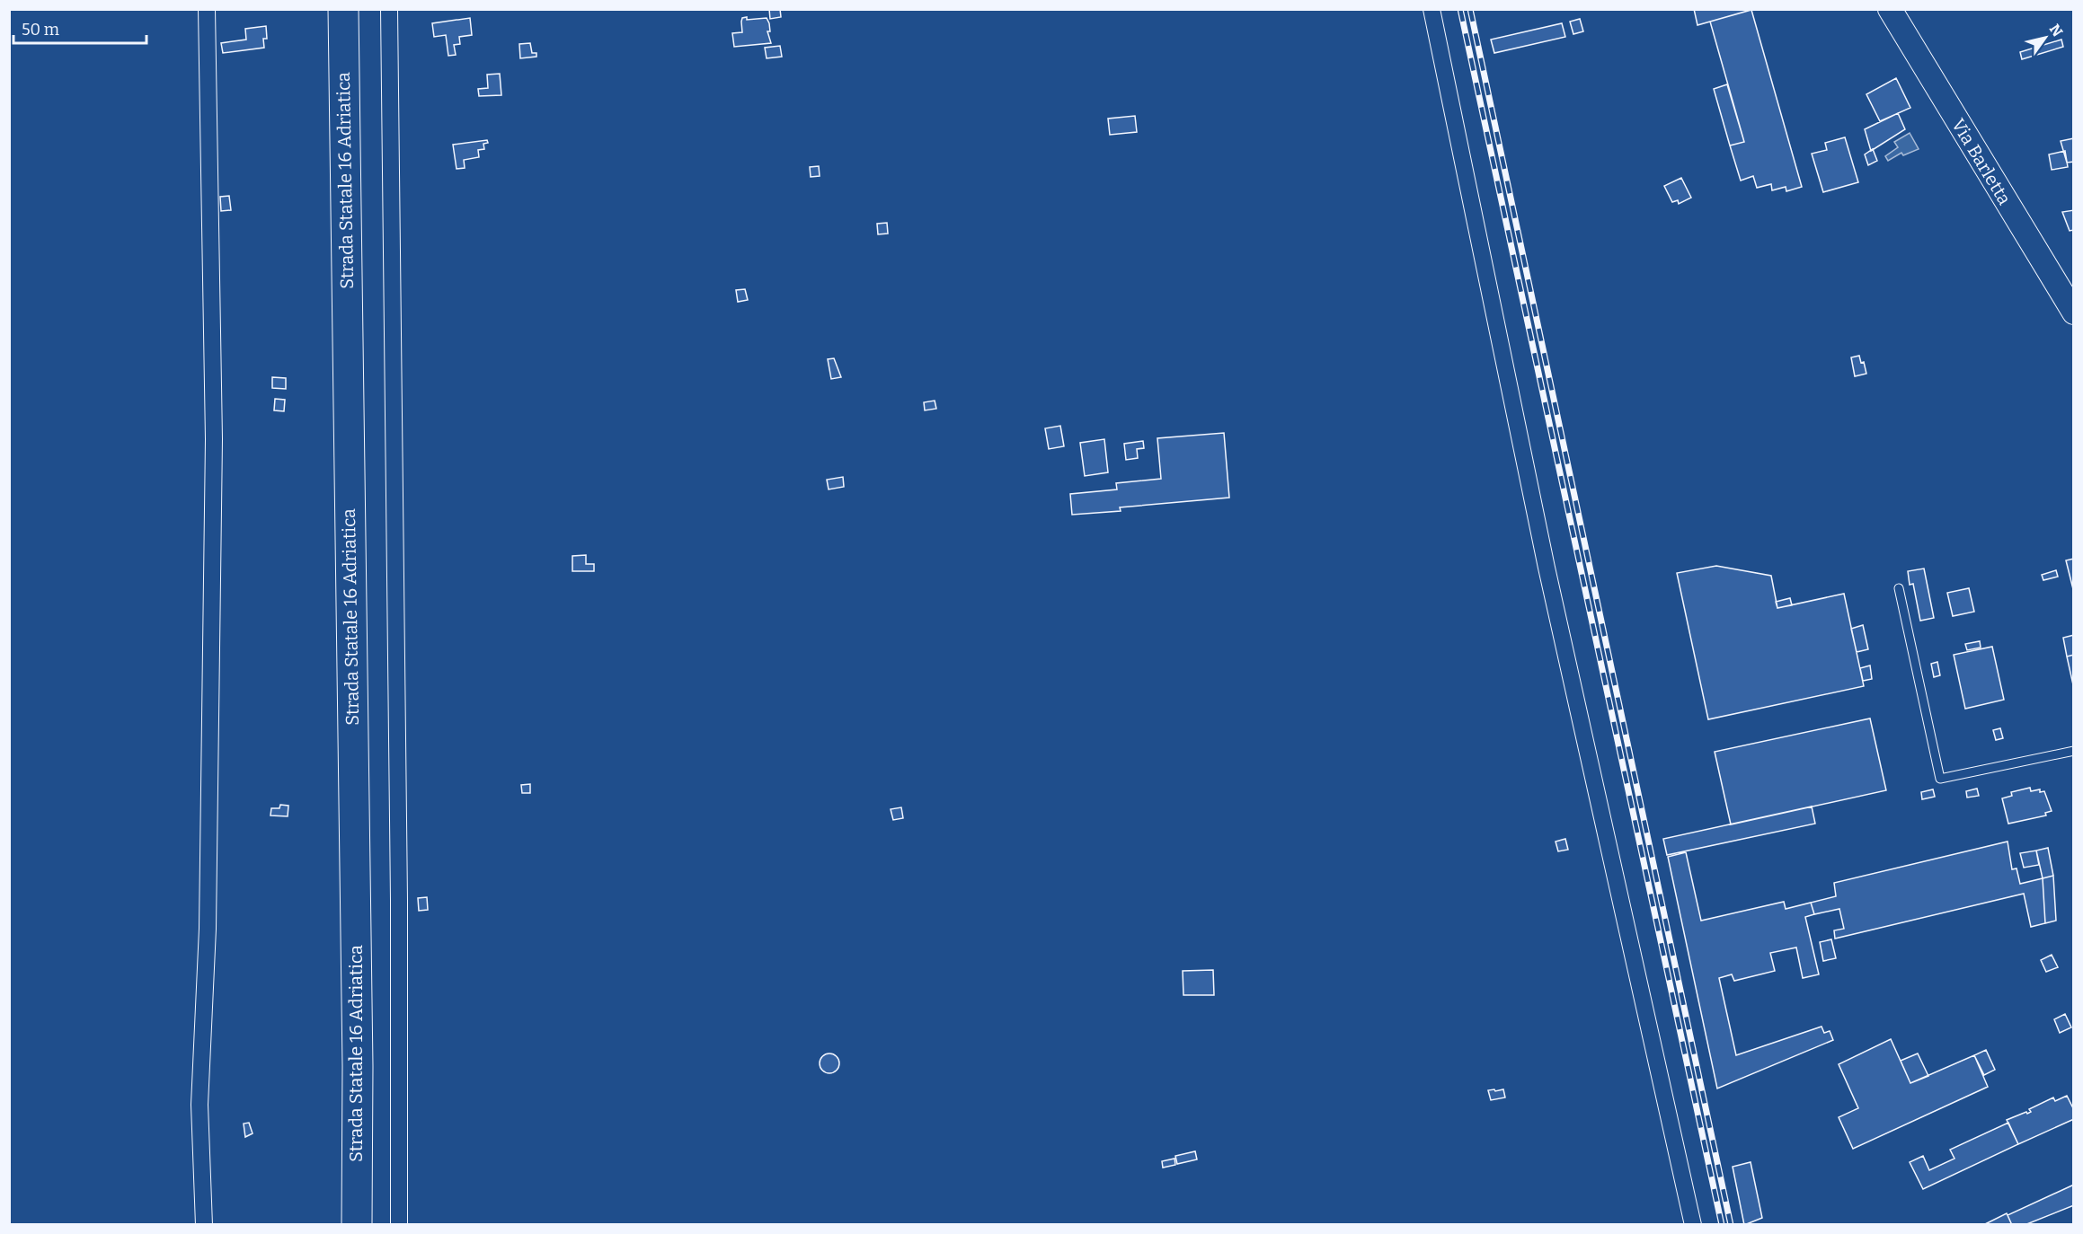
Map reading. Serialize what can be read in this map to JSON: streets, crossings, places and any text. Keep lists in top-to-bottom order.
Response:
{
  "streets": {
    "highway": ["Strada Statale 16 Adriatica"],
    "main road": ["Via Barletta"]
  },
  "scale_bar": "50 m",
  "north": "top right"
}
